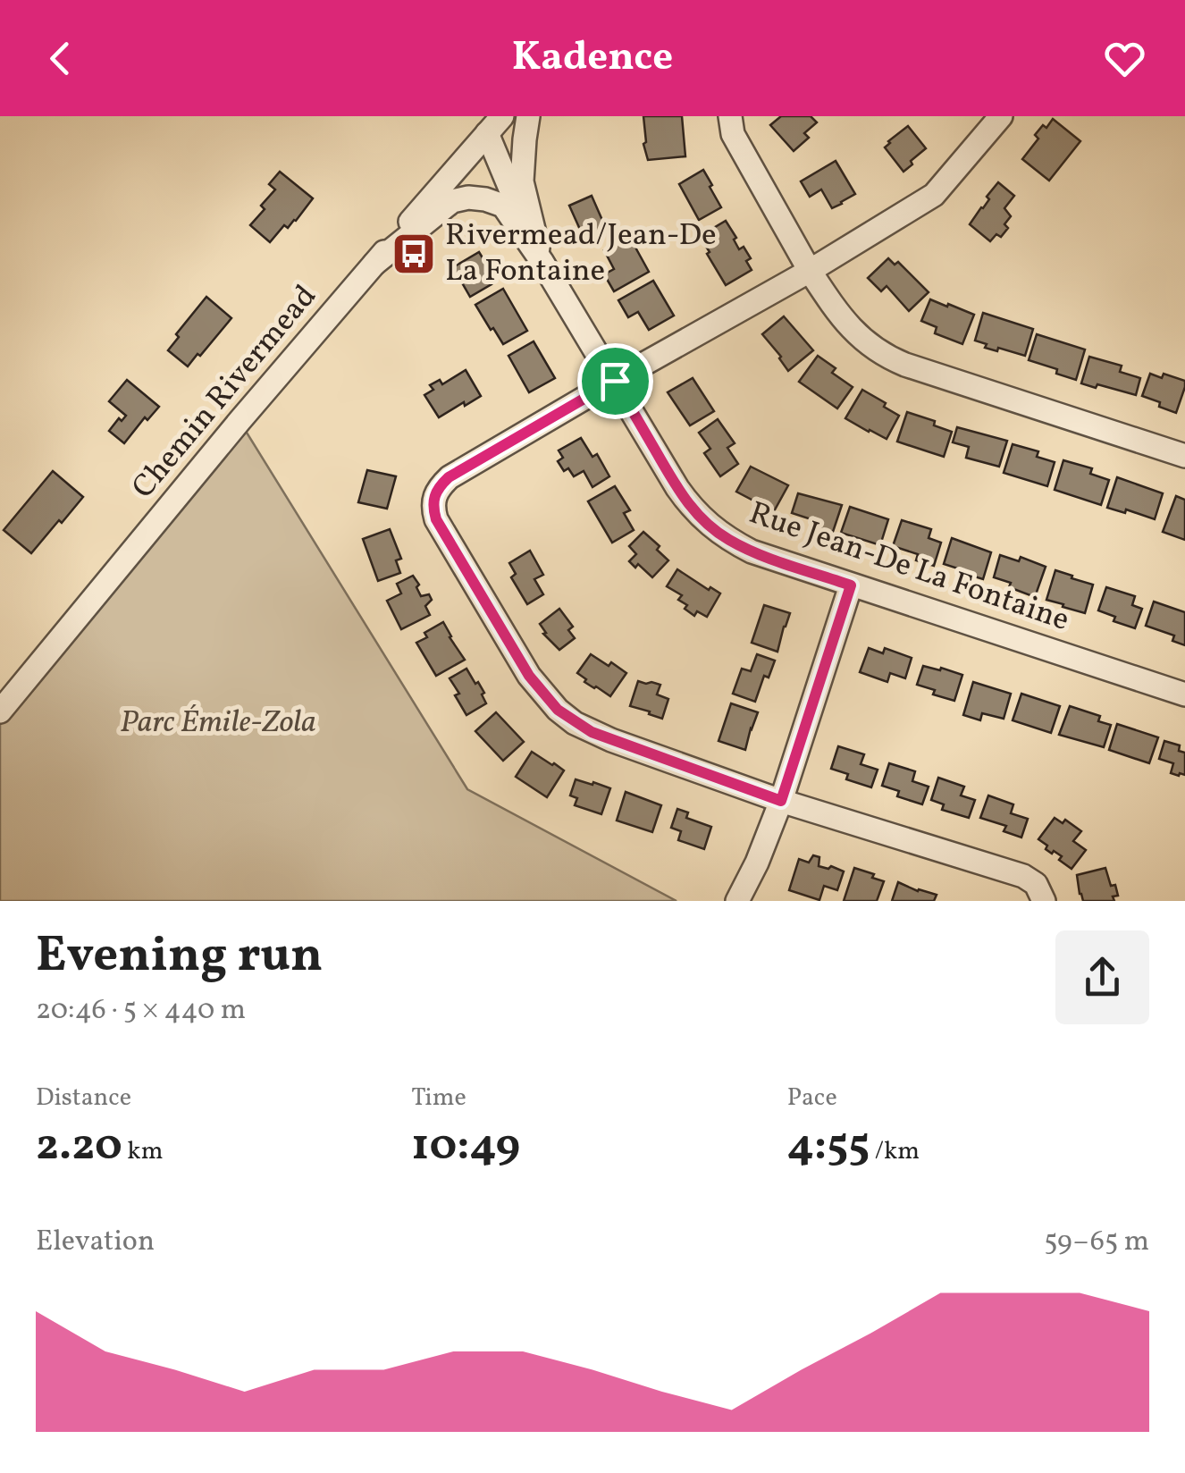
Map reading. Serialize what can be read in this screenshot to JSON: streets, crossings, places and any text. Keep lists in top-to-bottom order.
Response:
{
  "streets": {
    "street": ["Chemin Rivermead", "Rue Jean-De La Fontaine"]
  },
  "crossings": [
    ["Chemin Rivermead", "Rue Jean-De La Fontaine"]
  ],
  "parks": ["Parc Émile-Zola"],
  "places": {
    "bus stop": ["Rivermead/Jean-De La Fontaine"]
  },
  "page": {
    "header": "Kadence",
    "heading": ["Evening run", "20:46 · 5 × 440 m"],
    "stats": [
      ["Distance", "2.20 km"],
      ["Time", "10:49"],
      ["Pace", "4:55 /km"]
    ],
    "chart": ["Elevation", "59–65 m"]
  }
}
